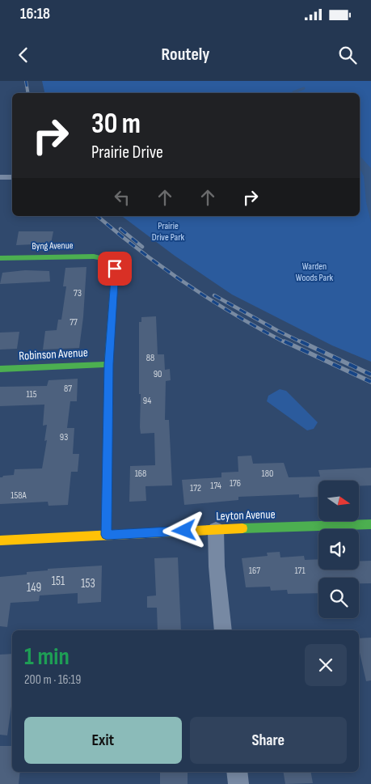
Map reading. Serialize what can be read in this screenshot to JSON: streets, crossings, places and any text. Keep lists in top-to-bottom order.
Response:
{
  "streets": {
    "street": ["Byng Avenue", "Robinson Avenue", "Leyton Avenue"]
  },
  "crossings": [
    ["Byng Avenue", "Robinson Avenue"]
  ],
  "parks": ["Prairie Drive Park", "Warden Woods Park"],
  "house_numbers": [
    "73",
    "77",
    "88",
    "90",
    "87",
    "115",
    "94",
    "93",
    "168",
    "180",
    "176",
    "174",
    "172",
    "158A",
    "167",
    "171",
    "151",
    "153",
    "149"
  ],
  "north": "right",
  "page": {
    "status": "16:18",
    "header": "Routely",
    "turn": ["30 m", "Prairie Drive"],
    "heading": ["1 min", "200 m · 16:19"],
    "buttons": ["Exit", "Share"]
  }
}
